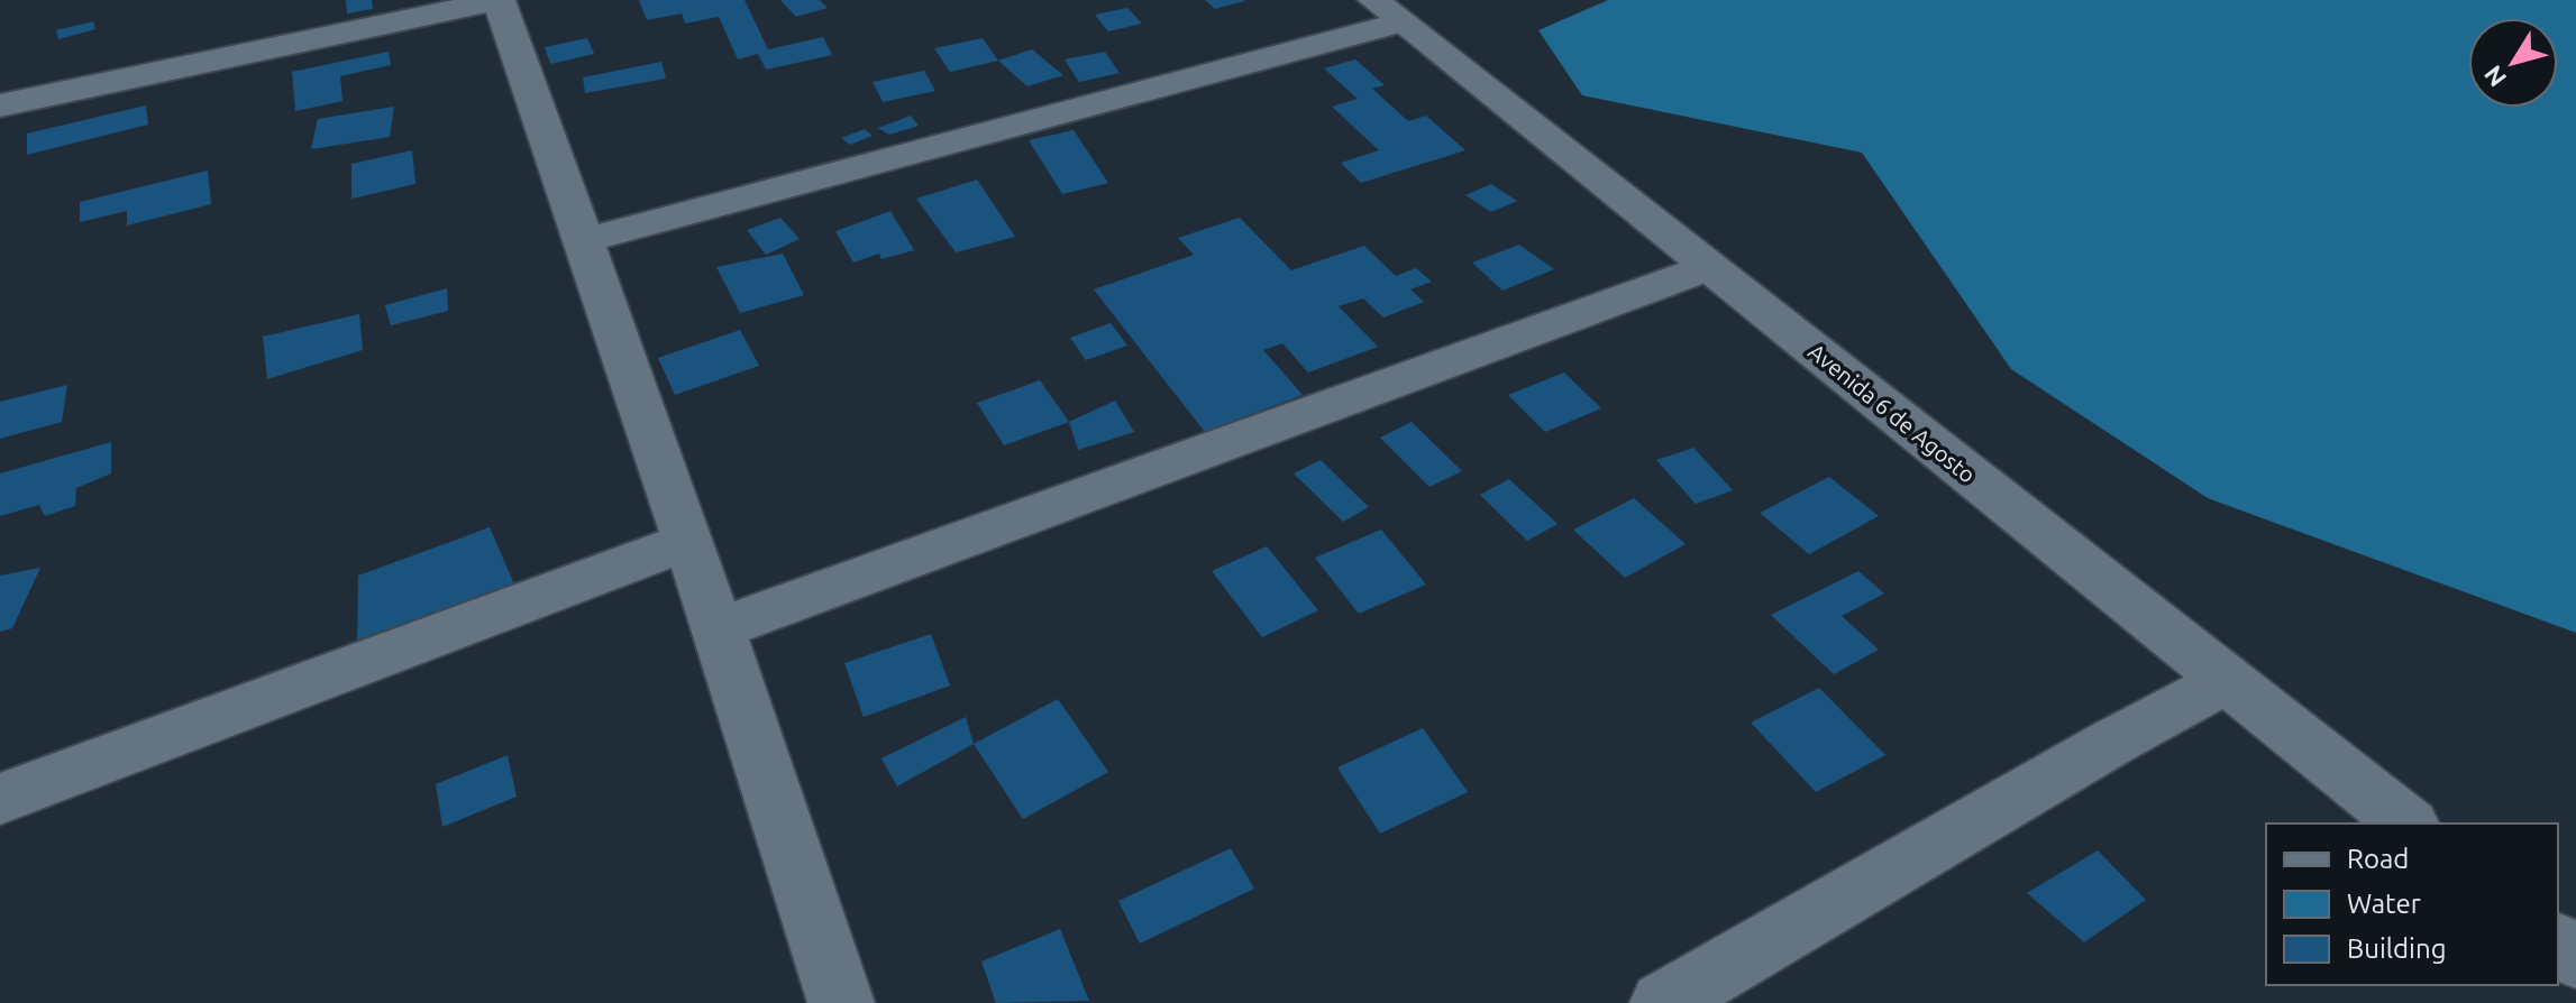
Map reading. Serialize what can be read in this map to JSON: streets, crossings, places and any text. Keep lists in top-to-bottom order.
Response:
{
  "streets": {
    "street": ["Avenida 6 de Agosto"]
  },
  "legend": ["Road", "Water", "Building"],
  "north": "bottom left"
}
